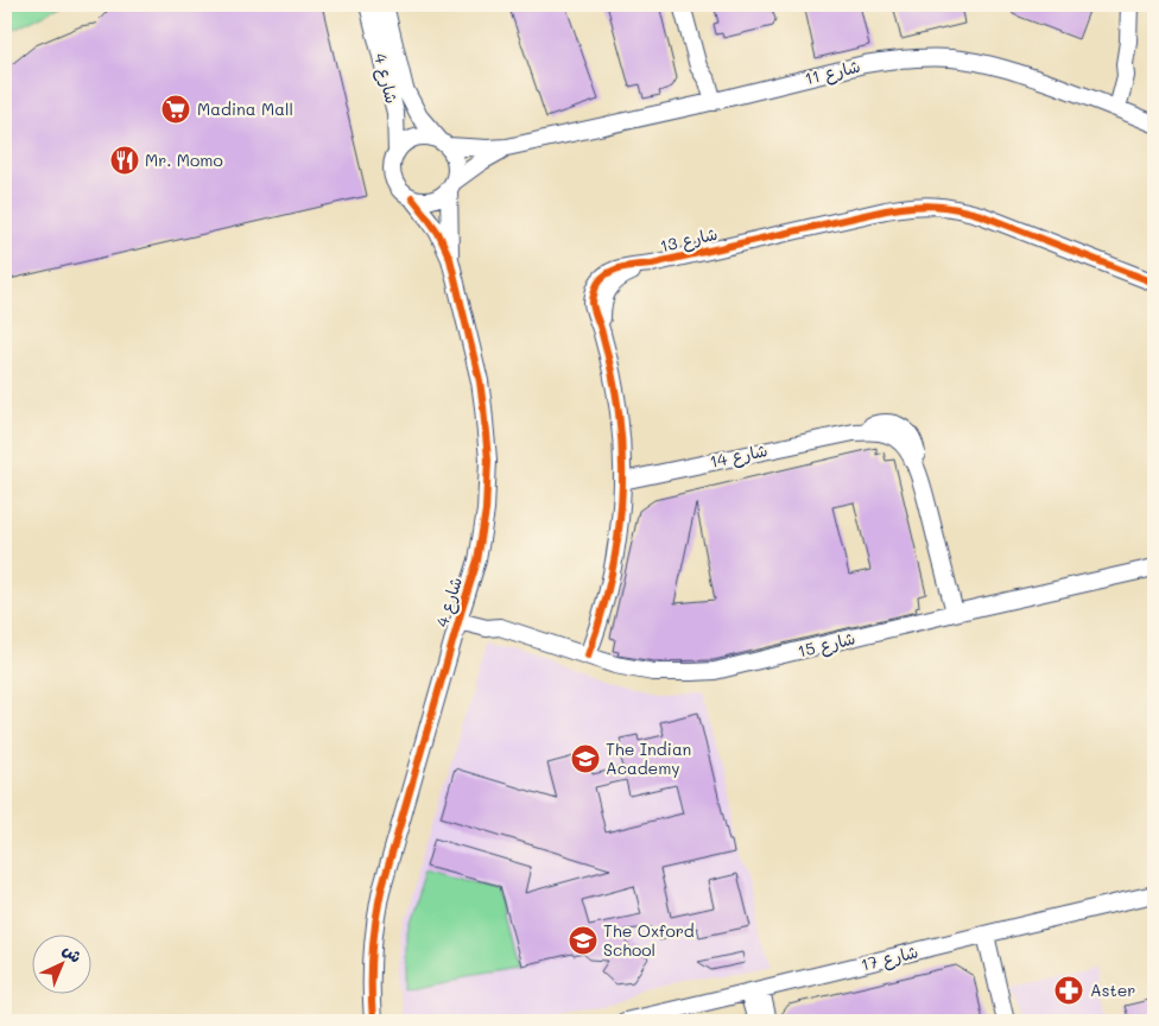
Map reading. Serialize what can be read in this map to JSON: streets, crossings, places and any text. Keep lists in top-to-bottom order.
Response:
{
  "streets": {
    "street": [
      "شارع 11",
      "شارع 4",
      "شارع 13",
      "شارع 14",
      "شارع 15",
      "شارع 17"
    ]
  },
  "crossings": [
    ["شارع 11", "شارع 4"],
    ["شارع 4", "شارع 15"],
    ["شارع 13", "شارع 14"],
    ["شارع 13", "شارع 15"],
    ["شارع 14", "شارع 15"]
  ],
  "places": {
    "supermarket": ["Madina Mall"],
    "restaurant": ["Mr. Momo"],
    "school or university": ["The Indian Academy", "The Oxford School"],
    "pharmacy": ["Aster"]
  },
  "north": "top right"
}
